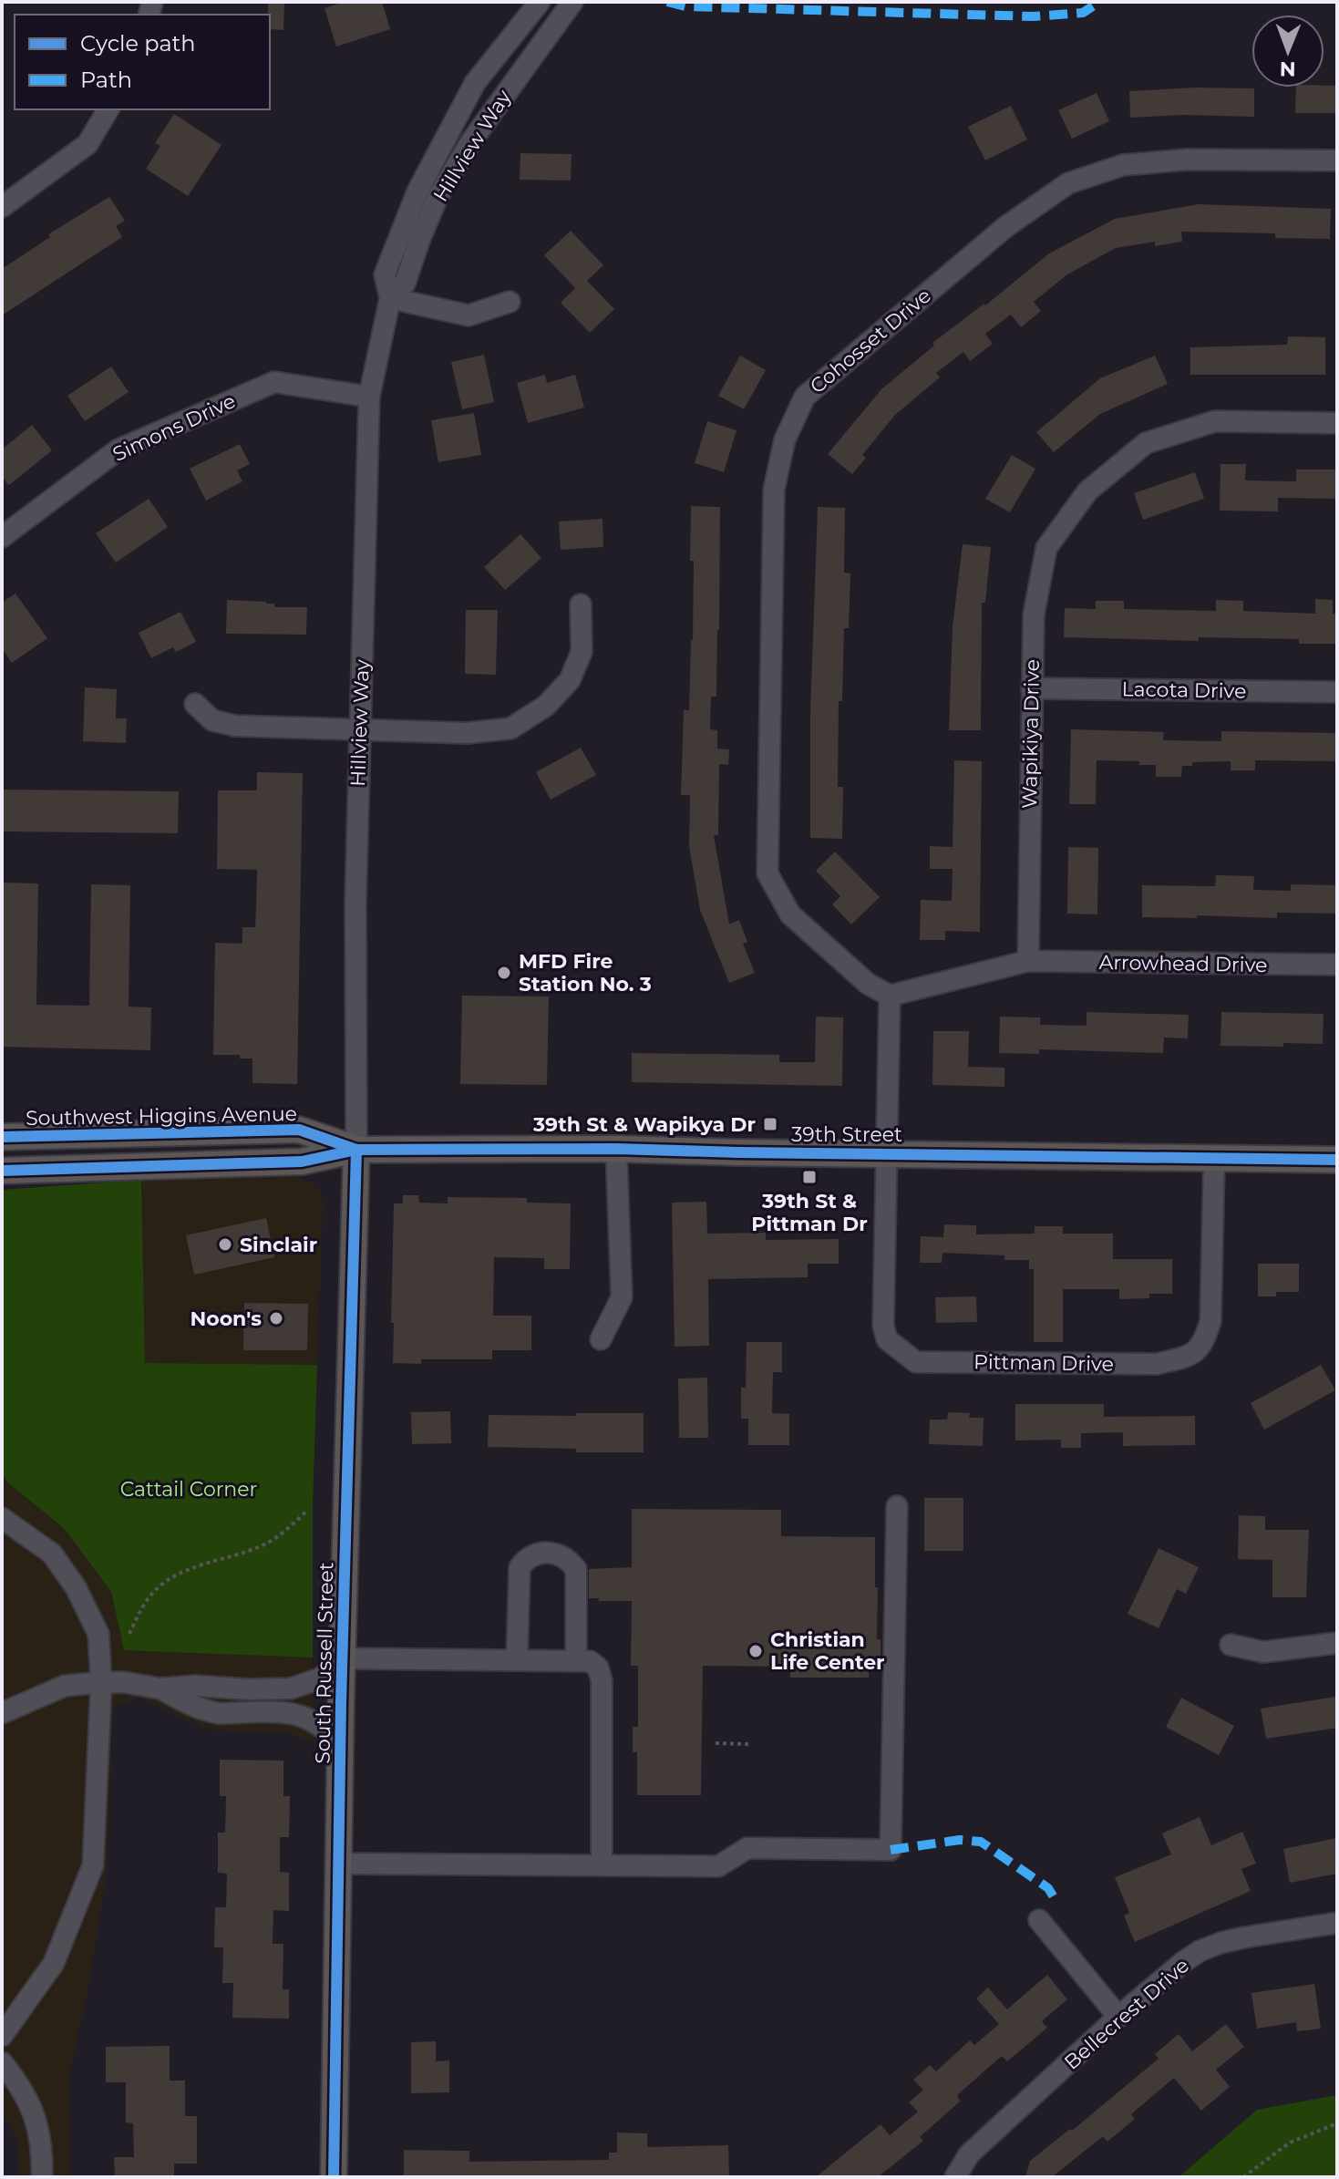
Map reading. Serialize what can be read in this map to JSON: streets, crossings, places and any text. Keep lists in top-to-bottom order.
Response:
{
  "streets": {
    "main road": ["Southwest Higgins Avenue", "39th Street", "South Russell Street"],
    "street": [
      "Hillview Way",
      "Cohosset Drive",
      "Simons Drive",
      "Lacota Drive",
      "Wapikiya Drive",
      "Arrowhead Drive",
      "Pittman Drive",
      "Bellecrest Drive"
    ]
  },
  "crossings": [
    ["Hillview Way", "Simons Drive"],
    ["Hillview Way", "Southwest Higgins Avenue"],
    ["Hillview Way", "39th Street"],
    ["Hillview Way", "South Russell Street"],
    ["Lacota Drive", "Wapikiya Drive"],
    ["Wapikiya Drive", "Arrowhead Drive"],
    ["Southwest Higgins Avenue", "39th Street"],
    ["Southwest Higgins Avenue", "South Russell Street"],
    ["39th Street", "Pittman Drive"],
    ["39th Street", "South Russell Street"]
  ],
  "parks": ["Cattail Corner"],
  "places": {
    "other": [
      "MFD Fire Station No. 3",
      "Sinclair",
      "Noon's",
      "Christian Life Center"
    ],
    "transit": ["39th St & Wapikya Dr", "39th St & Pittman Dr"]
  },
  "legend": ["Cycle path", "Path"],
  "north": "bottom"
}
